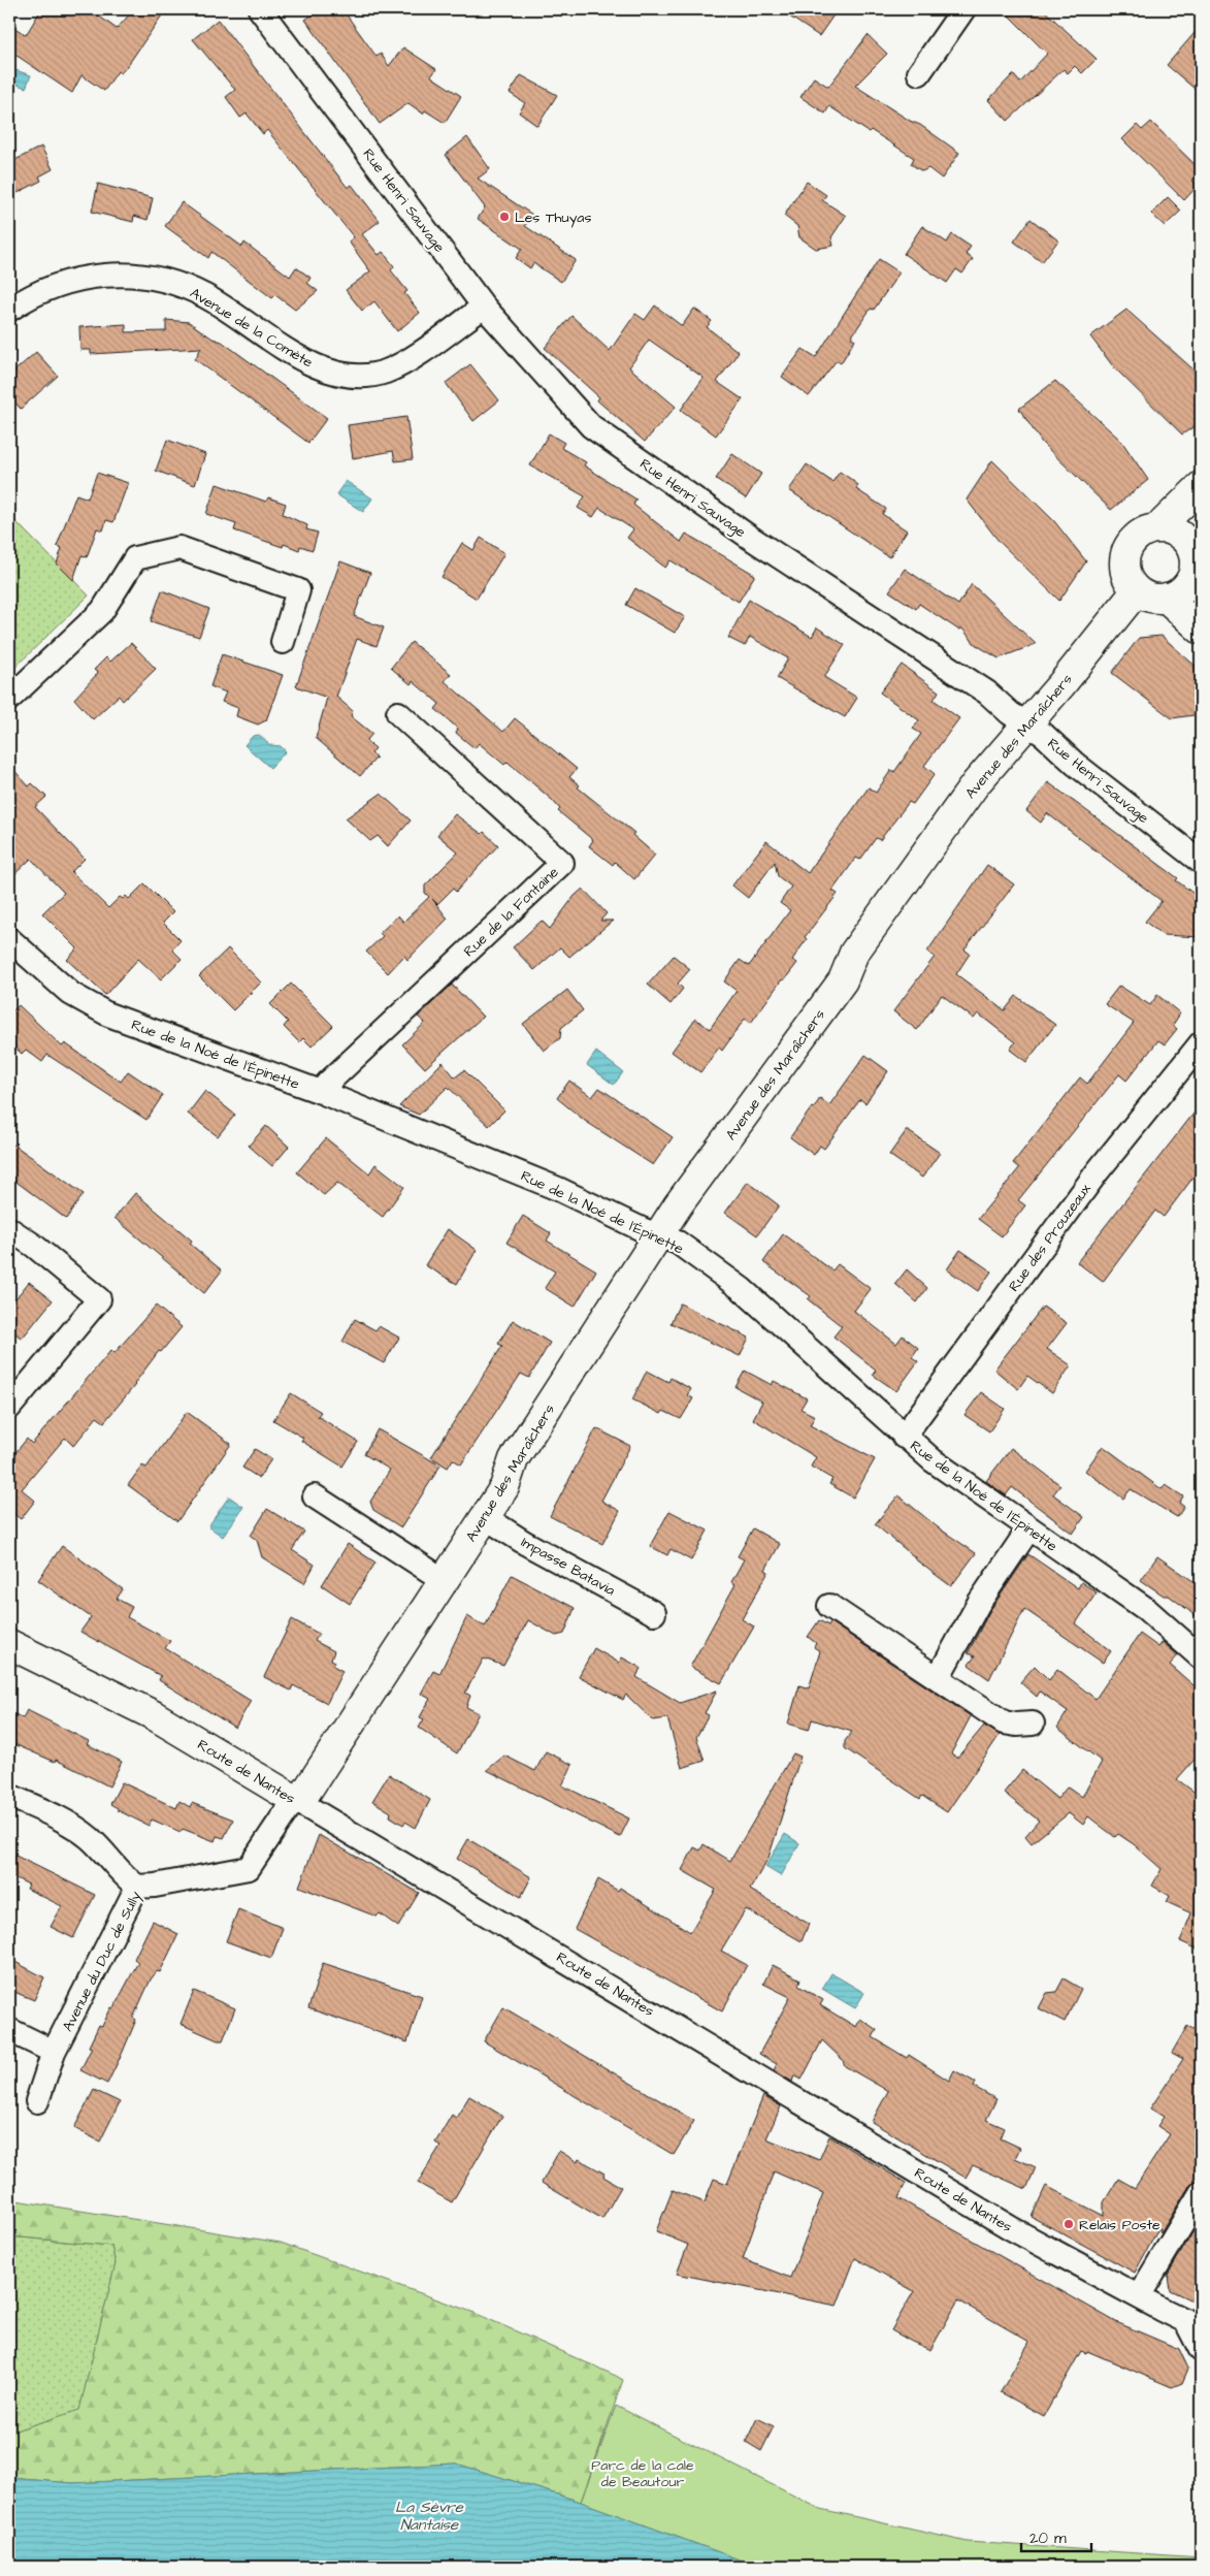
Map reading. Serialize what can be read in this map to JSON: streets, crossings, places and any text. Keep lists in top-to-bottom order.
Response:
{
  "streets": {
    "main road": ["Avenue des Maraîchers", "Route de Nantes"],
    "street": [
      "Rue Henri Sauvage",
      "Avenue de la Comète",
      "Rue de la Fontaine",
      "Rue de la Noé de l'Épinette",
      "Rue des Prouzeaux",
      "Impasse Batavia",
      "Avenue du Duc de Sully"
    ]
  },
  "crossings": [
    ["Rue Henri Sauvage", "Avenue de la Comète"],
    ["Rue Henri Sauvage", "Avenue des Maraîchers"],
    ["Avenue des Maraîchers", "Rue de la Noé de l'Épinette"],
    ["Avenue des Maraîchers", "Impasse Batavia"],
    ["Avenue des Maraîchers", "Route de Nantes"],
    ["Avenue des Maraîchers", "Avenue du Duc de Sully"],
    ["Rue de la Fontaine", "Rue de la Noé de l'Épinette"],
    ["Rue de la Noé de l'Épinette", "Rue des Prouzeaux"],
    ["Route de Nantes", "Avenue du Duc de Sully"]
  ],
  "water": ["La Sèvre Nantaise"],
  "parks": ["Parc de la cale de Beautour"],
  "places": ["Les Thuyas", "Relais Poste"],
  "scale_bar": "20 m"
}
